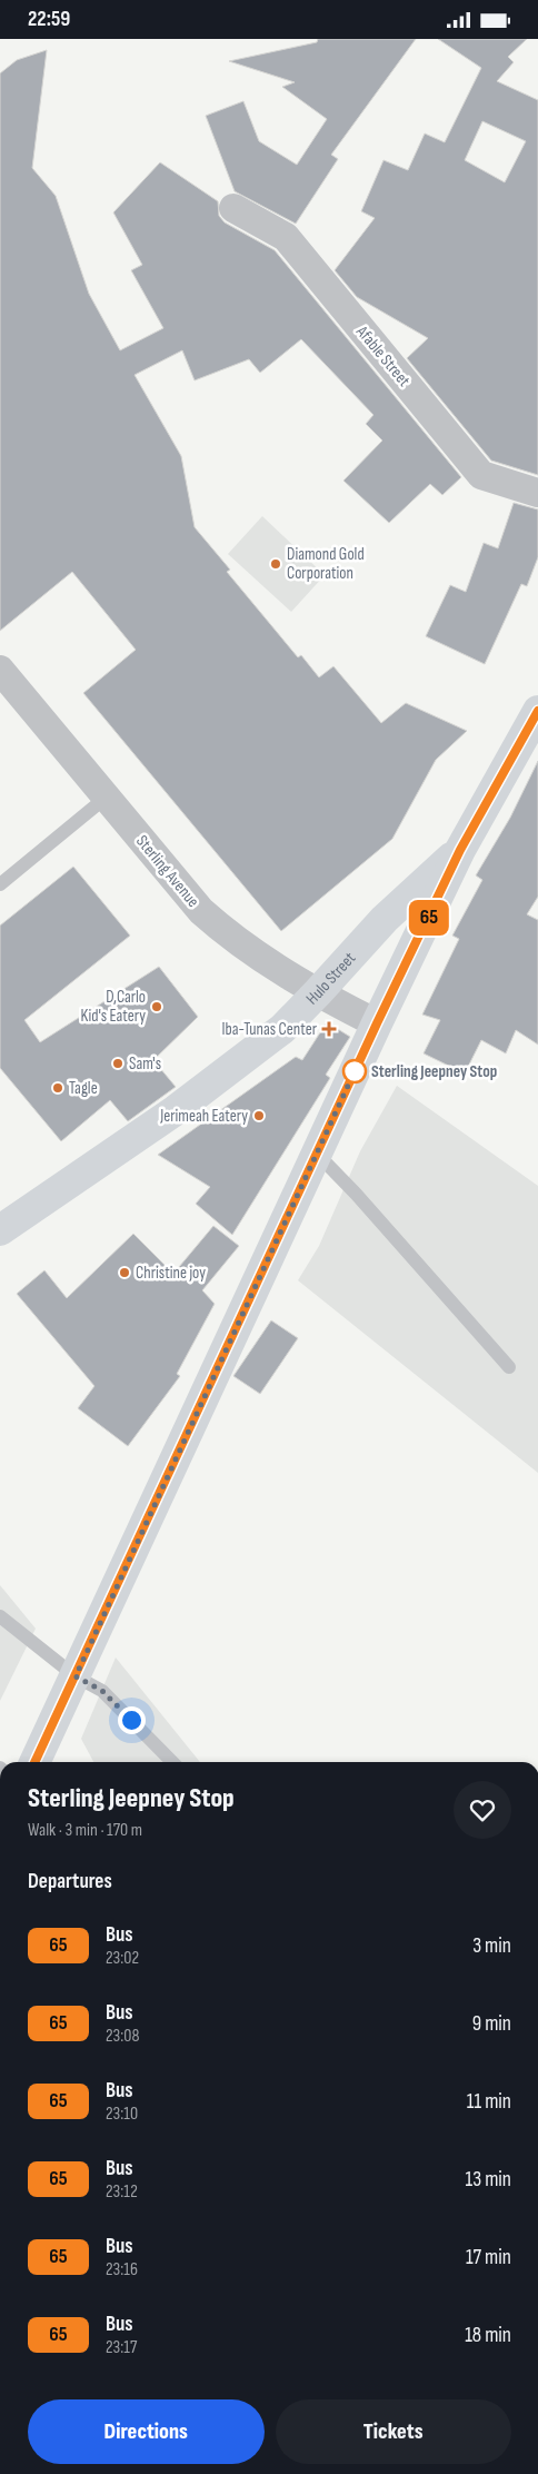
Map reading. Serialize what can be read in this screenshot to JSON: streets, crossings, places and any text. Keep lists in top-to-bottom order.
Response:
{
  "streets": {
    "main road": ["Hulo Street"],
    "street": ["Afable Street", "Sterling Avenue"]
  },
  "crossings": [
    ["Sterling Avenue", "Hulo Street"]
  ],
  "places": {
    "other": [
      "Diamond Gold Corporation",
      "D,Carlo Kid's Eatery",
      "Sam's",
      "Sterling Jeepney Stop",
      "Tagle",
      "Jerimeah Eatery",
      "Christine joy"
    ],
    "health": ["Iba-Tunas Center"]
  },
  "lines": ["bus line 65"],
  "page": {
    "status": "22:59",
    "on_map": "65",
    "heading": [
      ["Sterling Jeepney Stop", "Walk · 3 min · 170 m"],
      "Departures"
    ],
    "list": [
      {
        "mark": "65",
        "name": "Bus",
        "note": "23:02",
        "value": "3 min"
      },
      {
        "mark": "65",
        "name": "Bus",
        "note": "23:08",
        "value": "9 min"
      },
      {
        "mark": "65",
        "name": "Bus",
        "note": "23:10",
        "value": "11 min"
      },
      {
        "mark": "65",
        "name": "Bus",
        "note": "23:12",
        "value": "13 min"
      },
      {
        "mark": "65",
        "name": "Bus",
        "note": "23:16",
        "value": "17 min"
      },
      {
        "mark": "65",
        "name": "Bus",
        "note": "23:17",
        "value": "18 min"
      }
    ],
    "buttons": ["Directions", "Tickets"]
  }
}
